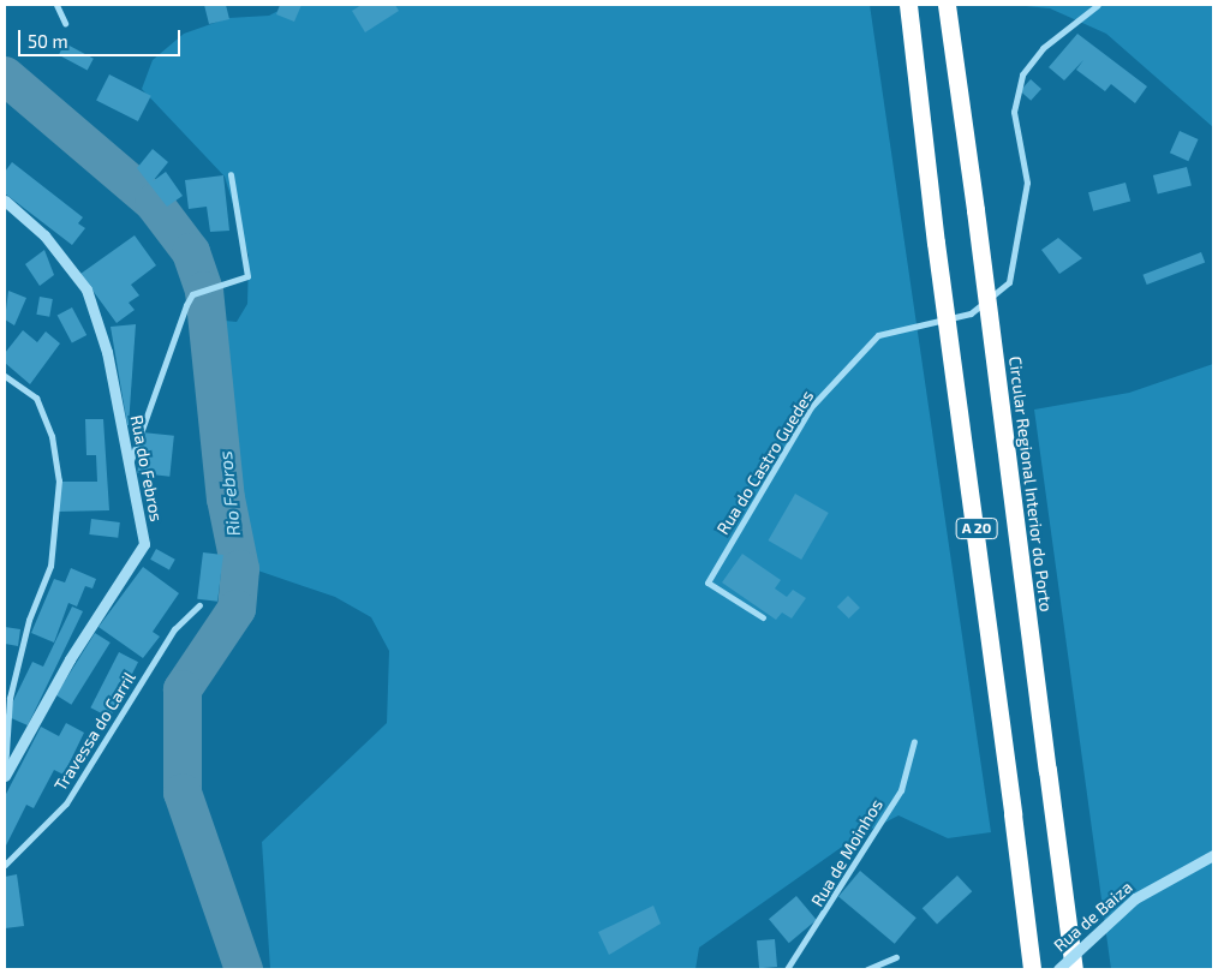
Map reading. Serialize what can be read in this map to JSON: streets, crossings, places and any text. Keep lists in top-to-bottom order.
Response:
{
  "streets": {
    "highway": ["Circular Regional Interior do Porto", "A 20"],
    "street": [
      "Rua do Castro Guedes",
      "Rua do Febros",
      "Travessa do Carril",
      "Rua de Moinhos",
      "Rua de Baiza"
    ]
  },
  "water": ["Rio Febros"],
  "scale_bar": "50 m"
}
